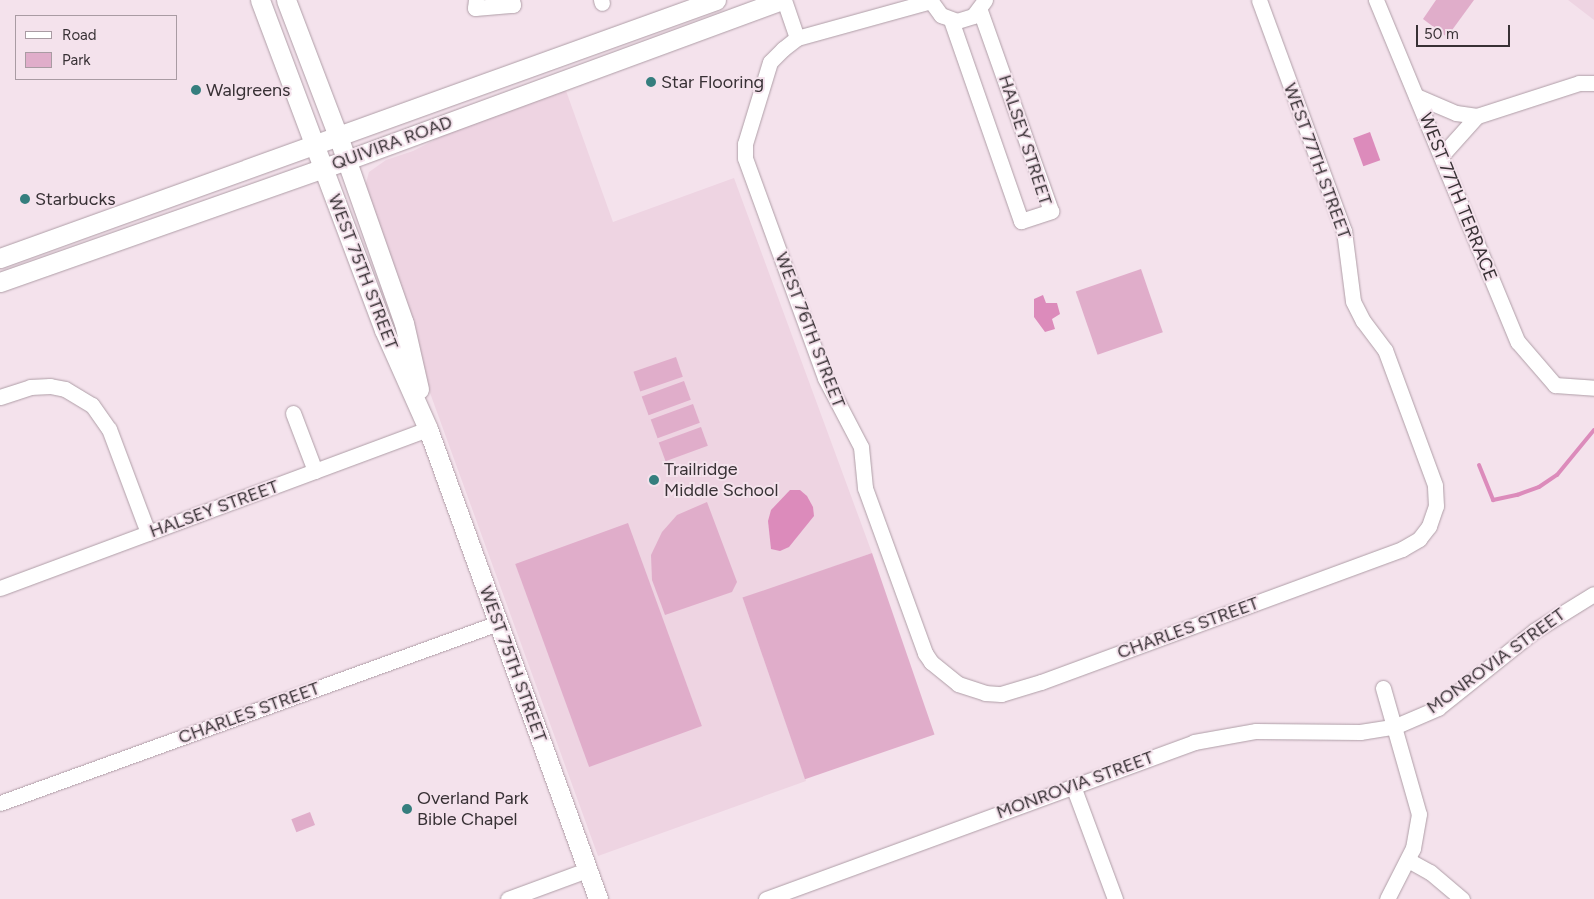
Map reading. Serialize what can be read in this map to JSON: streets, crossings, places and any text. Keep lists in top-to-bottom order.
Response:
{
  "streets": {
    "main road": ["QUIVIRA ROAD", "WEST 75TH STREET"],
    "street": [
      "HALSEY STREET",
      "WEST 77TH STREET",
      "WEST 77TH TERRACE",
      "WEST 76TH STREET",
      "CHARLES STREET",
      "MONROVIA STREET"
    ]
  },
  "crossings": [
    ["HALSEY STREET", "WEST 75TH STREET"],
    ["QUIVIRA ROAD", "WEST 75TH STREET"],
    ["WEST 77TH STREET", "CHARLES STREET"],
    ["WEST 75TH STREET", "CHARLES STREET"],
    ["WEST 76TH STREET", "CHARLES STREET"]
  ],
  "places": [
    "Star Flooring",
    "Walgreens",
    "Starbucks",
    "Trailridge Middle School",
    "Overland Park Bible Chapel"
  ],
  "legend": ["Road", "Park"],
  "scale_bar": "50 m"
}
